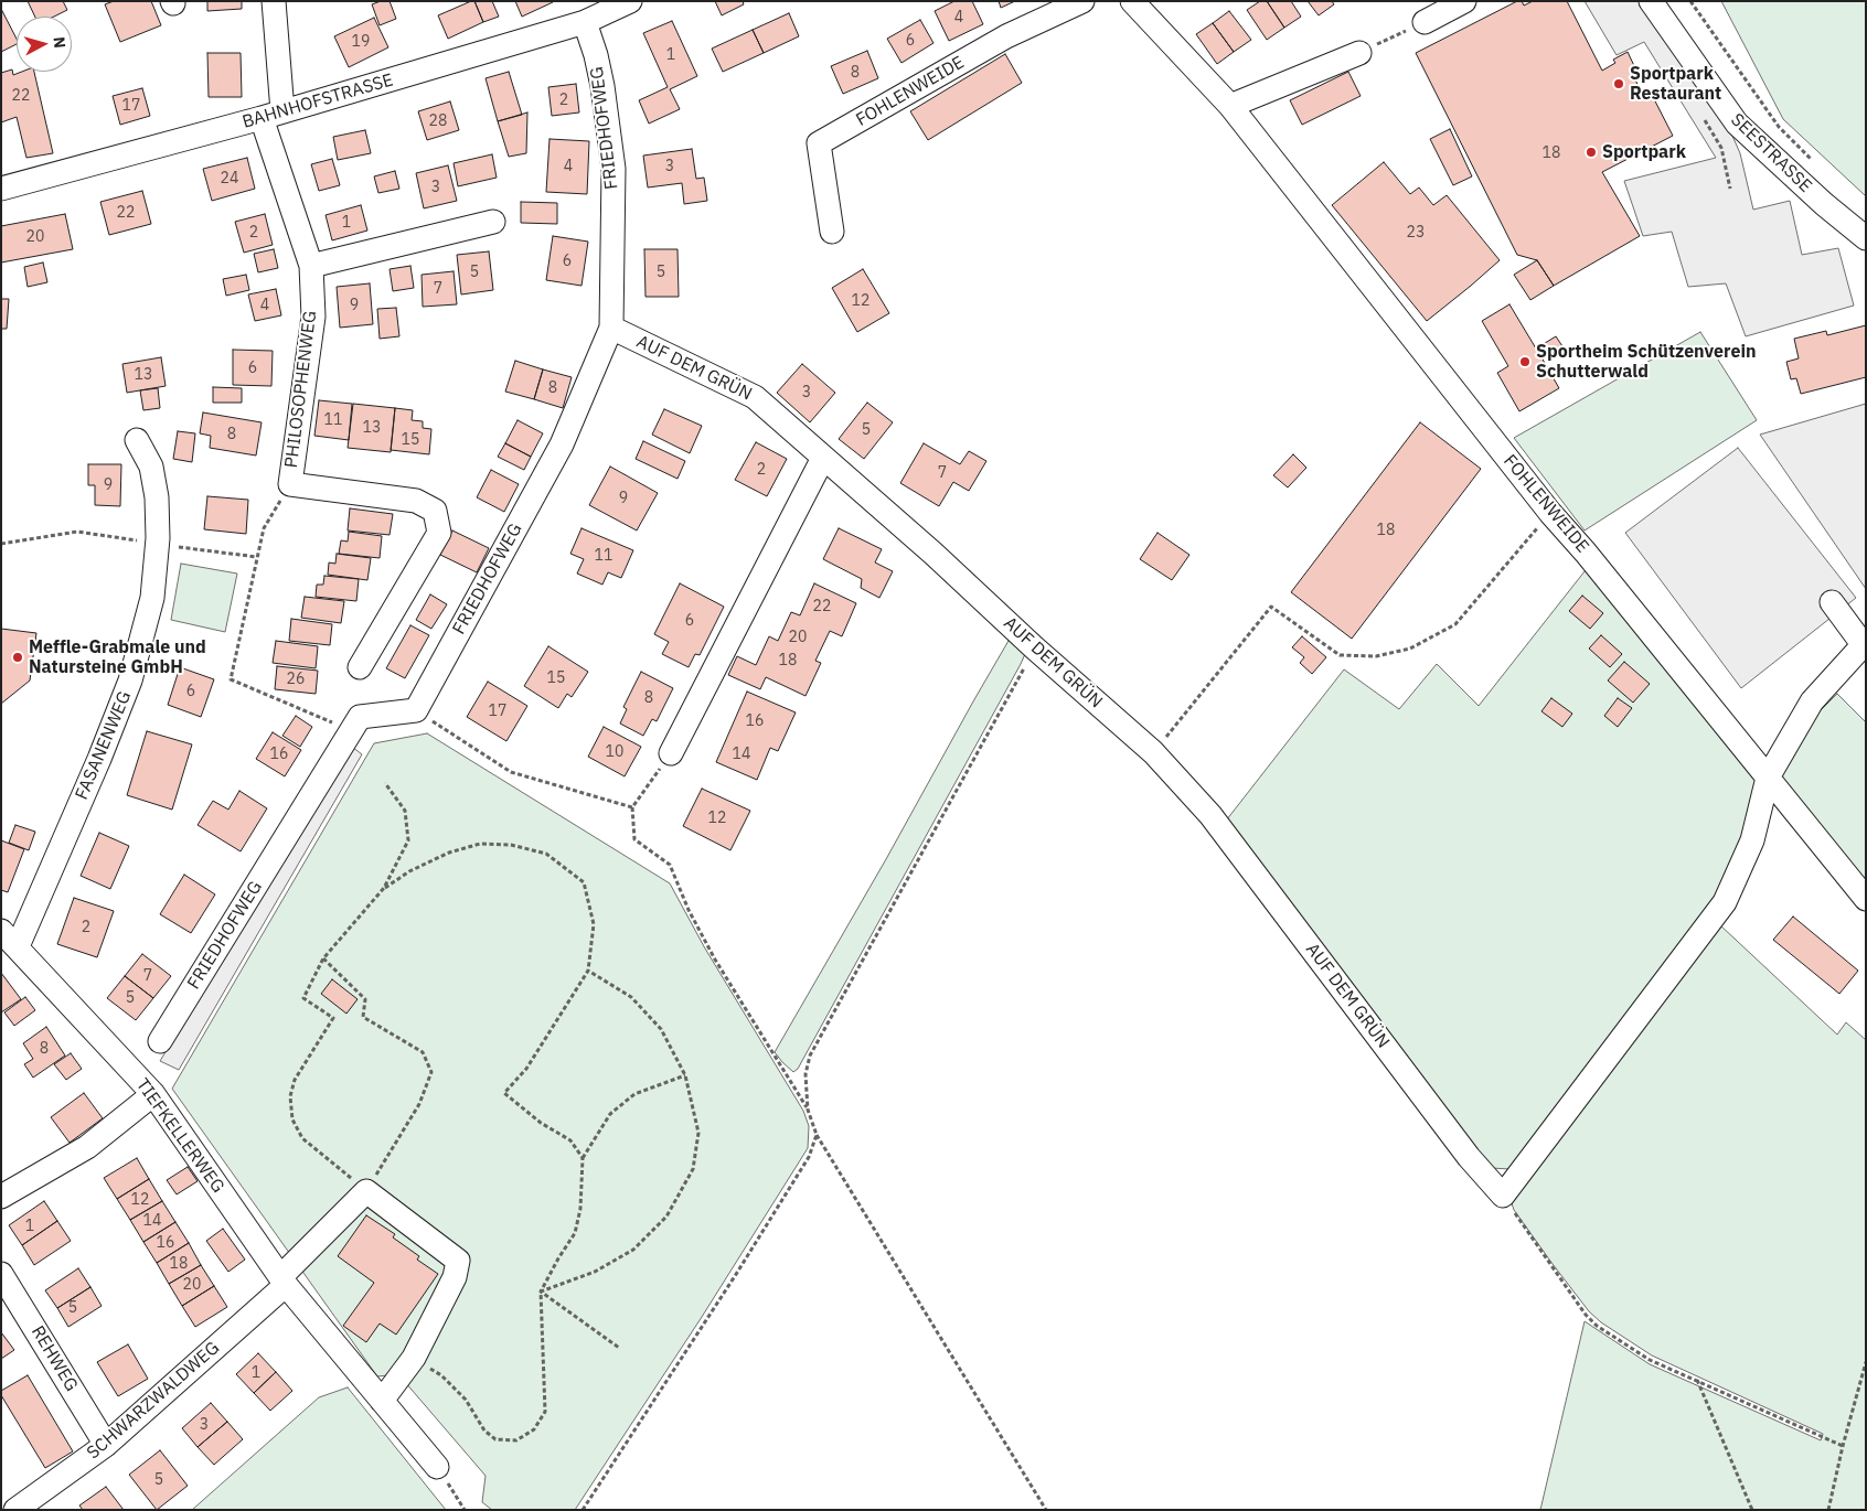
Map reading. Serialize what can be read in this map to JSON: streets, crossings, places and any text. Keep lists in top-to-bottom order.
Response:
{
  "streets": {
    "street": [
      "FOHLENWEIDE",
      "BAHNHOFSTRASSE",
      "FRIEDHOFWEG",
      "SEESTRASSE",
      "AUF DEM GRÜN",
      "PHILOSOPHENWEG",
      "FASANENWEG",
      "TIEFKELLERWEG",
      "REHWEG",
      "SCHWARZWALDWEG"
    ]
  },
  "crossings": [
    ["BAHNHOFSTRASSE", "FRIEDHOFWEG"],
    ["BAHNHOFSTRASSE", "PHILOSOPHENWEG"],
    ["FRIEDHOFWEG", "AUF DEM GRÜN"],
    ["FASANENWEG", "TIEFKELLERWEG"],
    ["TIEFKELLERWEG", "SCHWARZWALDWEG"],
    ["REHWEG", "SCHWARZWALDWEG"]
  ],
  "places": [
    "Sportpark Restaurant",
    "Sportpark",
    "Sportheim Schützenverein Schutterwald",
    "Meffle-Grabmale und Natursteine GmbH"
  ],
  "house_numbers": [
    "4",
    "6",
    "19",
    "1",
    "8",
    "22",
    "2",
    "17",
    "28",
    "18",
    "4",
    "3",
    "24",
    "3",
    "22",
    "1",
    "2",
    "23",
    "20",
    "6",
    "5",
    "5",
    "7",
    "12",
    "4",
    "9",
    "6",
    "13",
    "8",
    "3",
    "11",
    "13",
    "5",
    "8",
    "15",
    "2",
    "7",
    "9",
    "9",
    "18",
    "11",
    "22",
    "6",
    "20",
    "18",
    "15",
    "26",
    "6",
    "8",
    "17",
    "16",
    "10",
    "16",
    "14",
    "12",
    "2",
    "7",
    "5",
    "8",
    "12",
    "14",
    "1",
    "16",
    "18",
    "20",
    "5",
    "1",
    "3",
    "5"
  ],
  "north": "right"
}
